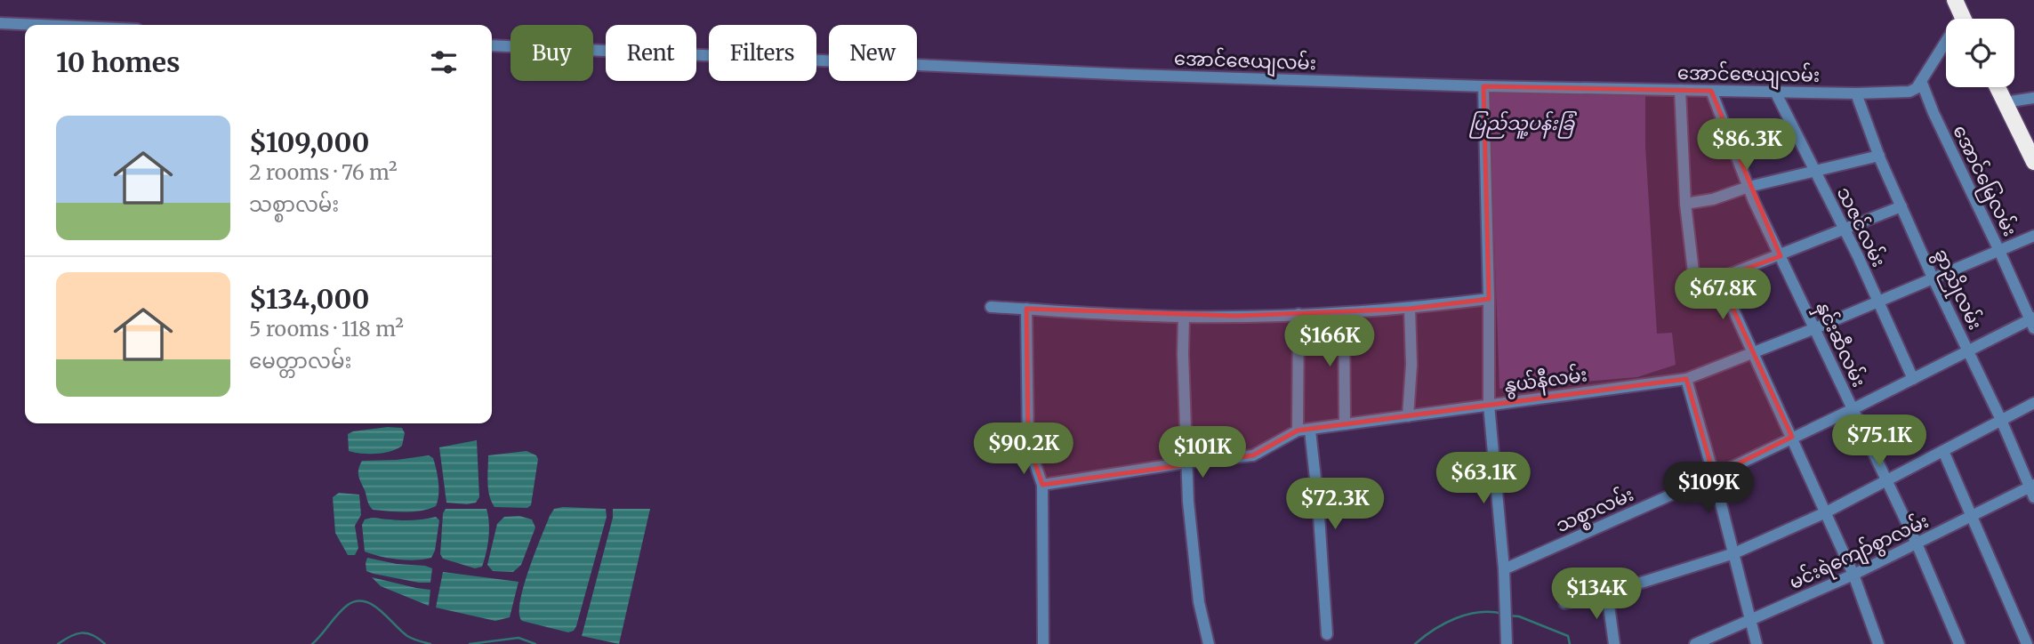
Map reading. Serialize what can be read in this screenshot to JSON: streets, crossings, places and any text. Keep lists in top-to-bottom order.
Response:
{
  "streets": {
    "street": [
      "အောင်ဇေယျလမ်း",
      "အောင်မြေလမ်း",
      "သဇင်လမ်း",
      "ခွာညိုလမ်း",
      "နှင်းဆီလမ်း",
      "နွယ်နီလမ်း",
      "သစ္စာလမ်း",
      "မင်းရဲကျော်စွာလမ်း"
    ]
  },
  "crossings": [
    ["အောင်ဇေယျလမ်း", "အောင်မြေလမ်း"],
    ["အောင်ဇေယျလမ်း", "သဇင်လမ်း"],
    ["အောင်ဇေယျလမ်း", "ခွာညိုလမ်း"],
    ["အောင်ဇေယျလမ်း", "နှင်းဆီလမ်း"],
    ["အောင်မြေလမ်း", "နွယ်နီလမ်း"],
    ["အောင်မြေလမ်း", "သစ္စာလမ်း"],
    ["သဇင်လမ်း", "နွယ်နီလမ်း"],
    ["သဇင်လမ်း", "သစ္စာလမ်း"],
    ["ခွာညိုလမ်း", "နွယ်နီလမ်း"],
    ["ခွာညိုလမ်း", "သစ္စာလမ်း"],
    ["ခွာညိုလမ်း", "မင်းရဲကျော်စွာလမ်း"],
    ["နှင်းဆီလမ်း", "နွယ်နီလမ်း"],
    ["နှင်းဆီလမ်း", "သစ္စာလမ်း"],
    ["နှင်းဆီလမ်း", "မင်းရဲကျော်စွာလမ်း"]
  ],
  "parks": ["ပြည်သူ့ပန်းခြံ"],
  "page": {
    "chip": [
      "Buy",
      "Rent",
      "Filters",
      "New"
    ],
    "heading": "10 homes",
    "list": [
      {
        "name": "$109,000",
        "note": "2 rooms · 76 m² · သစ္စာလမ်း"
      },
      {
        "name": "$134,000",
        "note": "5 rooms · 118 m² · မေတ္တာလမ်း"
      }
    ],
    "price": [
      "$86.3K",
      "$67.8K",
      "$166K",
      "$75.1K",
      "$90.2K",
      "$101K",
      "$63.1K",
      "$109K",
      "$72.3K",
      "$134K"
    ]
  }
}
